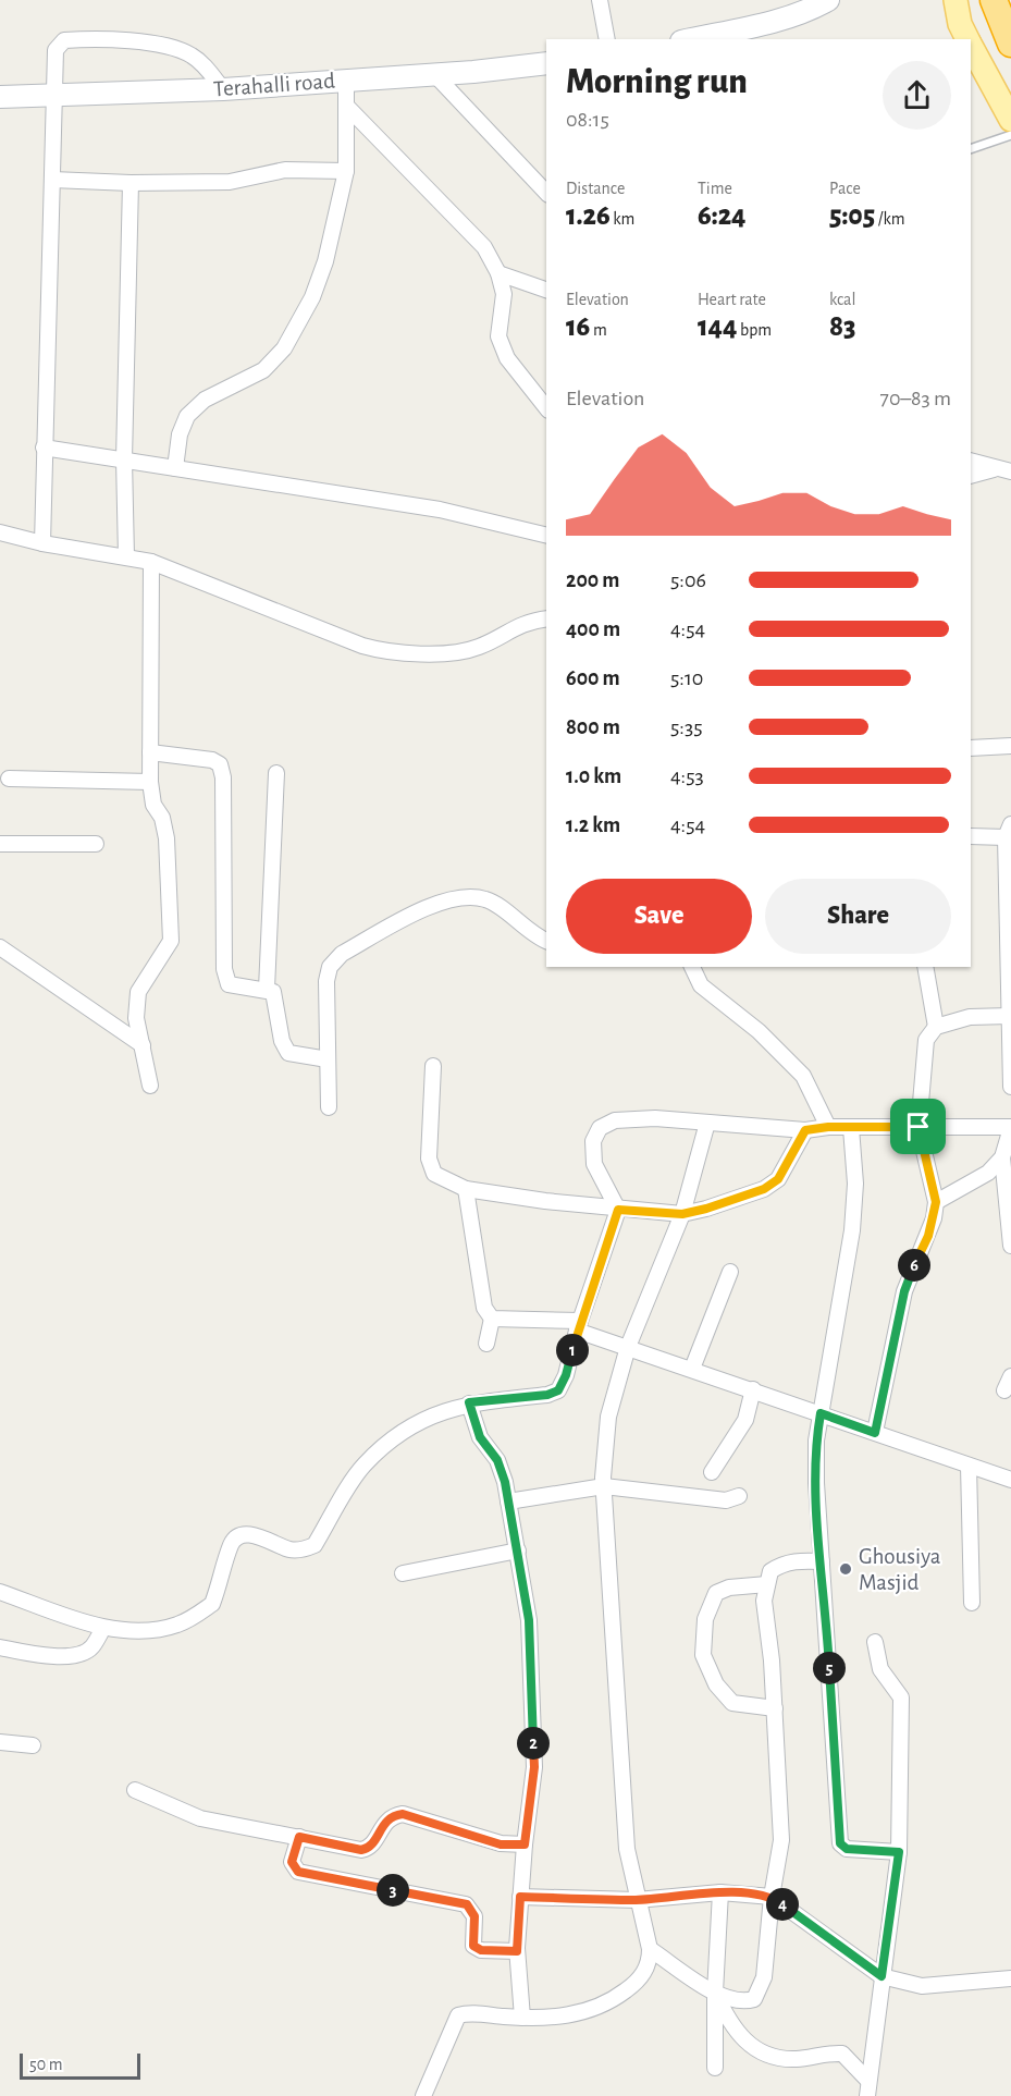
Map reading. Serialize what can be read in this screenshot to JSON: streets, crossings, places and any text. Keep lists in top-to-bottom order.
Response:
{
  "streets": {
    "street": ["Terahalli road"]
  },
  "places": ["Ghousiya Masjid"],
  "scale_bar": "50 m",
  "page": {
    "heading": ["Morning run", "08:15"],
    "stats": [
      ["Distance", "1.26 km"],
      ["Time", "6:24"],
      ["Pace", "5:05 /km"],
      ["Elevation", "16 m"],
      ["Heart rate", "144 bpm"],
      ["kcal", "83"]
    ],
    "chart": ["Elevation", "70–83 m"],
    "list": [
      {
        "name": "200 m",
        "note": "5:06"
      },
      {
        "name": "400 m",
        "note": "4:54"
      },
      {
        "name": "600 m",
        "note": "5:10"
      },
      {
        "name": "800 m",
        "note": "5:35"
      },
      {
        "name": "1.0 km",
        "note": "4:53"
      },
      {
        "name": "1.2 km",
        "note": "4:54"
      }
    ],
    "buttons": ["Save", "Share"],
    "pins": [
      "6",
      "1",
      "5",
      "2",
      "3",
      "4"
    ],
    "scale": "50 m"
  }
}
